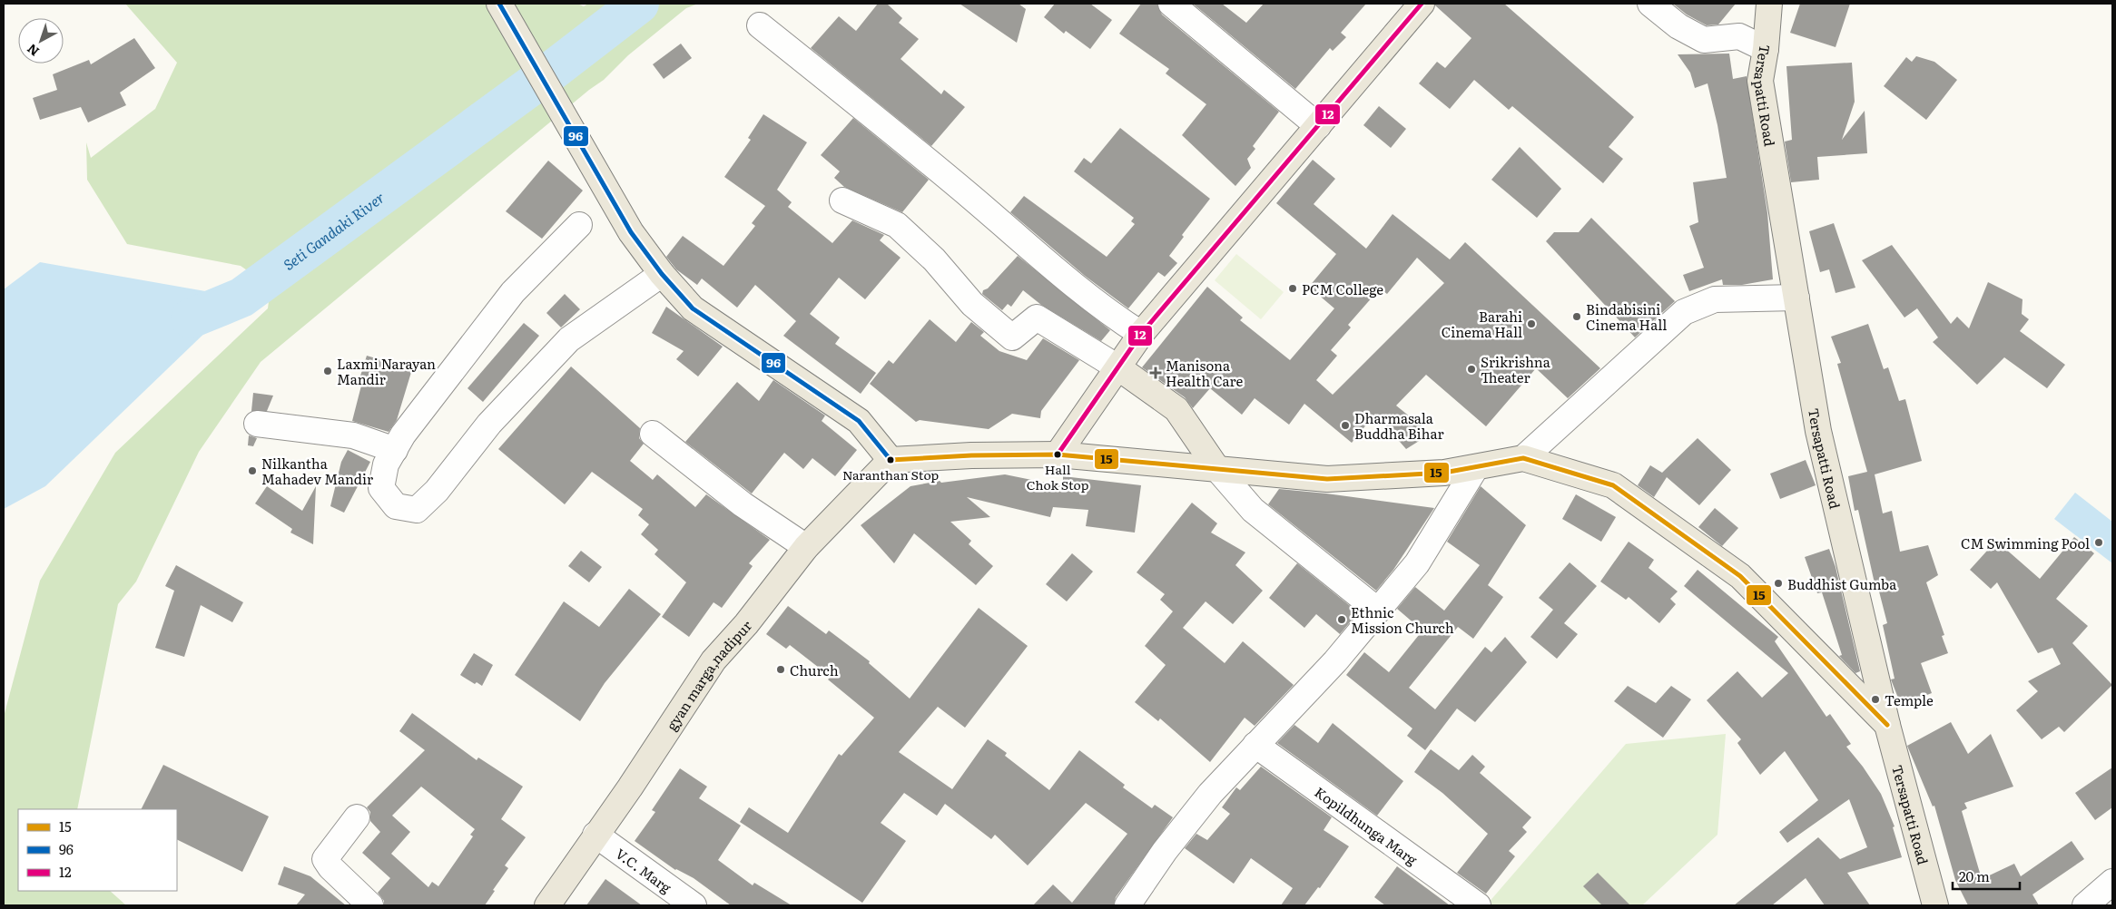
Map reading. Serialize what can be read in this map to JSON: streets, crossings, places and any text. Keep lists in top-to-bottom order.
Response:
{
  "streets": {
    "main road": ["Tersapatti Road", "gyan marga,nadipur"],
    "street": ["Kopildhunga Marg", "V.C. Marg"]
  },
  "crossings": [
    ["gyan marga,nadipur", "V.C. Marg"]
  ],
  "water": ["Seti Gandaki River"],
  "places": {
    "other": [
      "PCM College",
      "Bindabisini Cinema Hall",
      "Barahi Cinema Hall",
      "Srikrishna Theater",
      "Laxmi Narayan Mandir",
      "Dharmasala Buddha Bihar",
      "Hall Chok Stop",
      "Naranthan Stop",
      "Nilkantha Mahadev Mandir",
      "CM Swimming Pool",
      "Buddhist Gumba",
      "Ethnic Mission Church",
      "Church",
      "Temple"
    ],
    "health": ["Manisona Health Care"]
  },
  "lines": ["transit line 96", "transit line 12", "transit line 15"],
  "legend": ["15", "96", "12"],
  "scale_bar": "20 m",
  "north": "bottom left"
}
